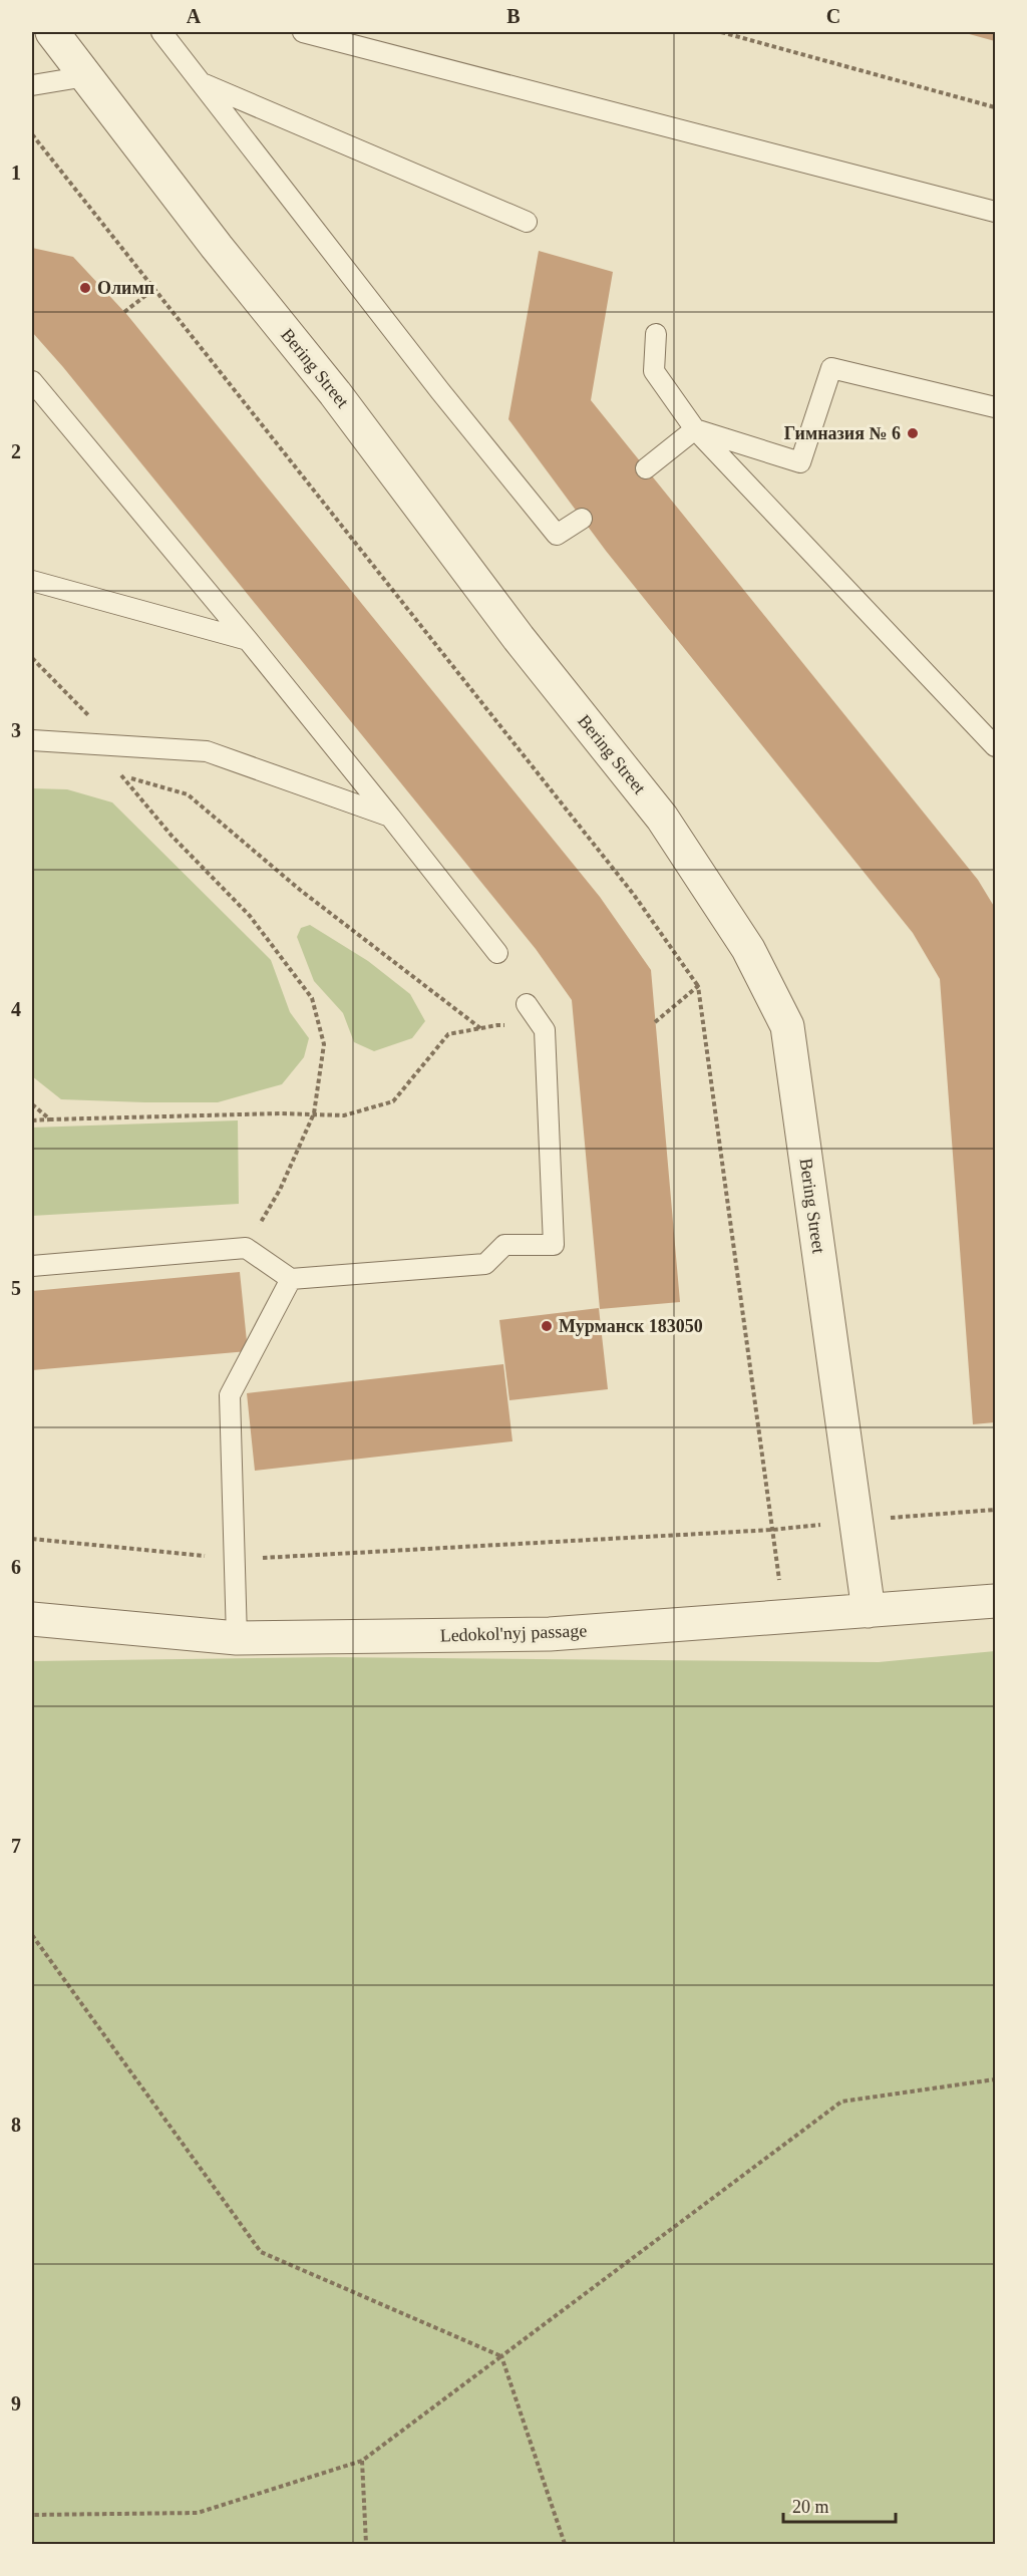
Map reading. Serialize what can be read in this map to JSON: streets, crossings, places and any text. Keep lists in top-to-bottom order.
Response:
{
  "streets": {
    "street": ["Bering Street", "Ledokol'nyj passage"]
  },
  "crossings": [
    ["Bering Street", "Ledokol'nyj passage"]
  ],
  "places": ["Олимп", "Гимназия № 6", "Мурманск 183050"],
  "scale_bar": "20 m",
  "grid": {
    "columns": ["A", "B", "C"],
    "rows": [
      "1",
      "2",
      "3",
      "4",
      "5",
      "6",
      "7",
      "8",
      "9"
    ]
  }
}
